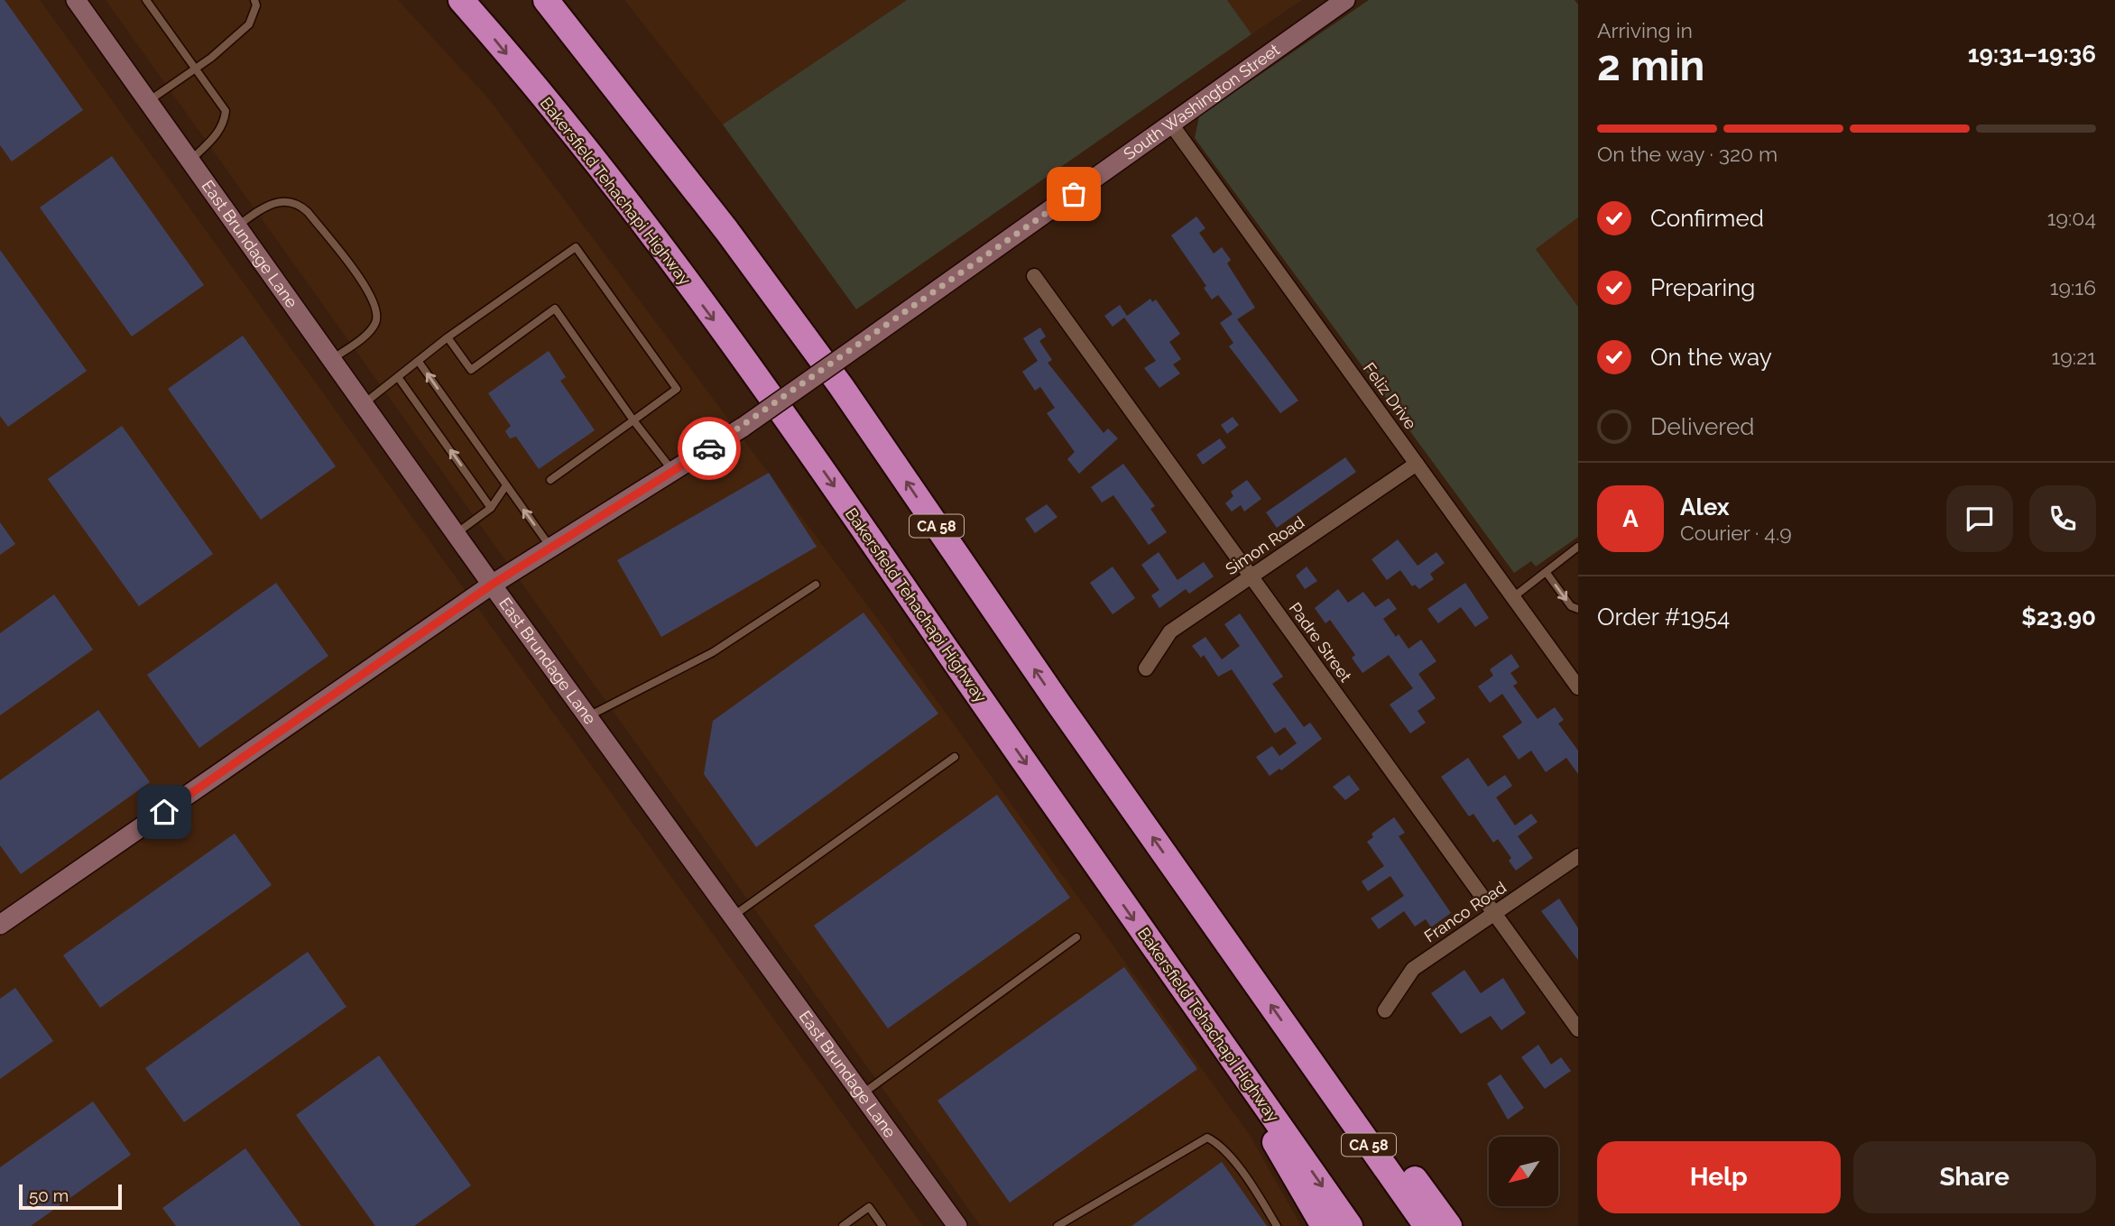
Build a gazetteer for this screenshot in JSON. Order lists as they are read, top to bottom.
{
  "streets": {
    "highway": ["Bakersfield Tehachapi Highway", "CA 58"],
    "street": [
      "South Washington Street",
      "East Brundage Lane",
      "Feliz Drive",
      "Simon Road",
      "Padre Street",
      "Franco Road"
    ]
  },
  "crossings": [
    ["South Washington Street", "East Brundage Lane"],
    ["South Washington Street", "Feliz Drive"],
    ["Feliz Drive", "Simon Road"],
    ["Simon Road", "Padre Street"],
    ["Padre Street", "Franco Road"]
  ],
  "scale_bar": "50 m",
  "north": "bottom left",
  "page": {
    "heading": ["2 min", "Arriving in", "19:31–19:36"],
    "panel": [
      "Alex",
      "Courier · 4.9",
      "Order #1954",
      "$23.90"
    ],
    "bar": "On the way · 320 m",
    "list": [
      ["Confirmed", "19:04"],
      ["Preparing", "19:16"],
      ["On the way", "19:21"],
      "Delivered"
    ],
    "round": "A",
    "buttons": ["Help", "Share"],
    "scale": "50 m"
  }
}
